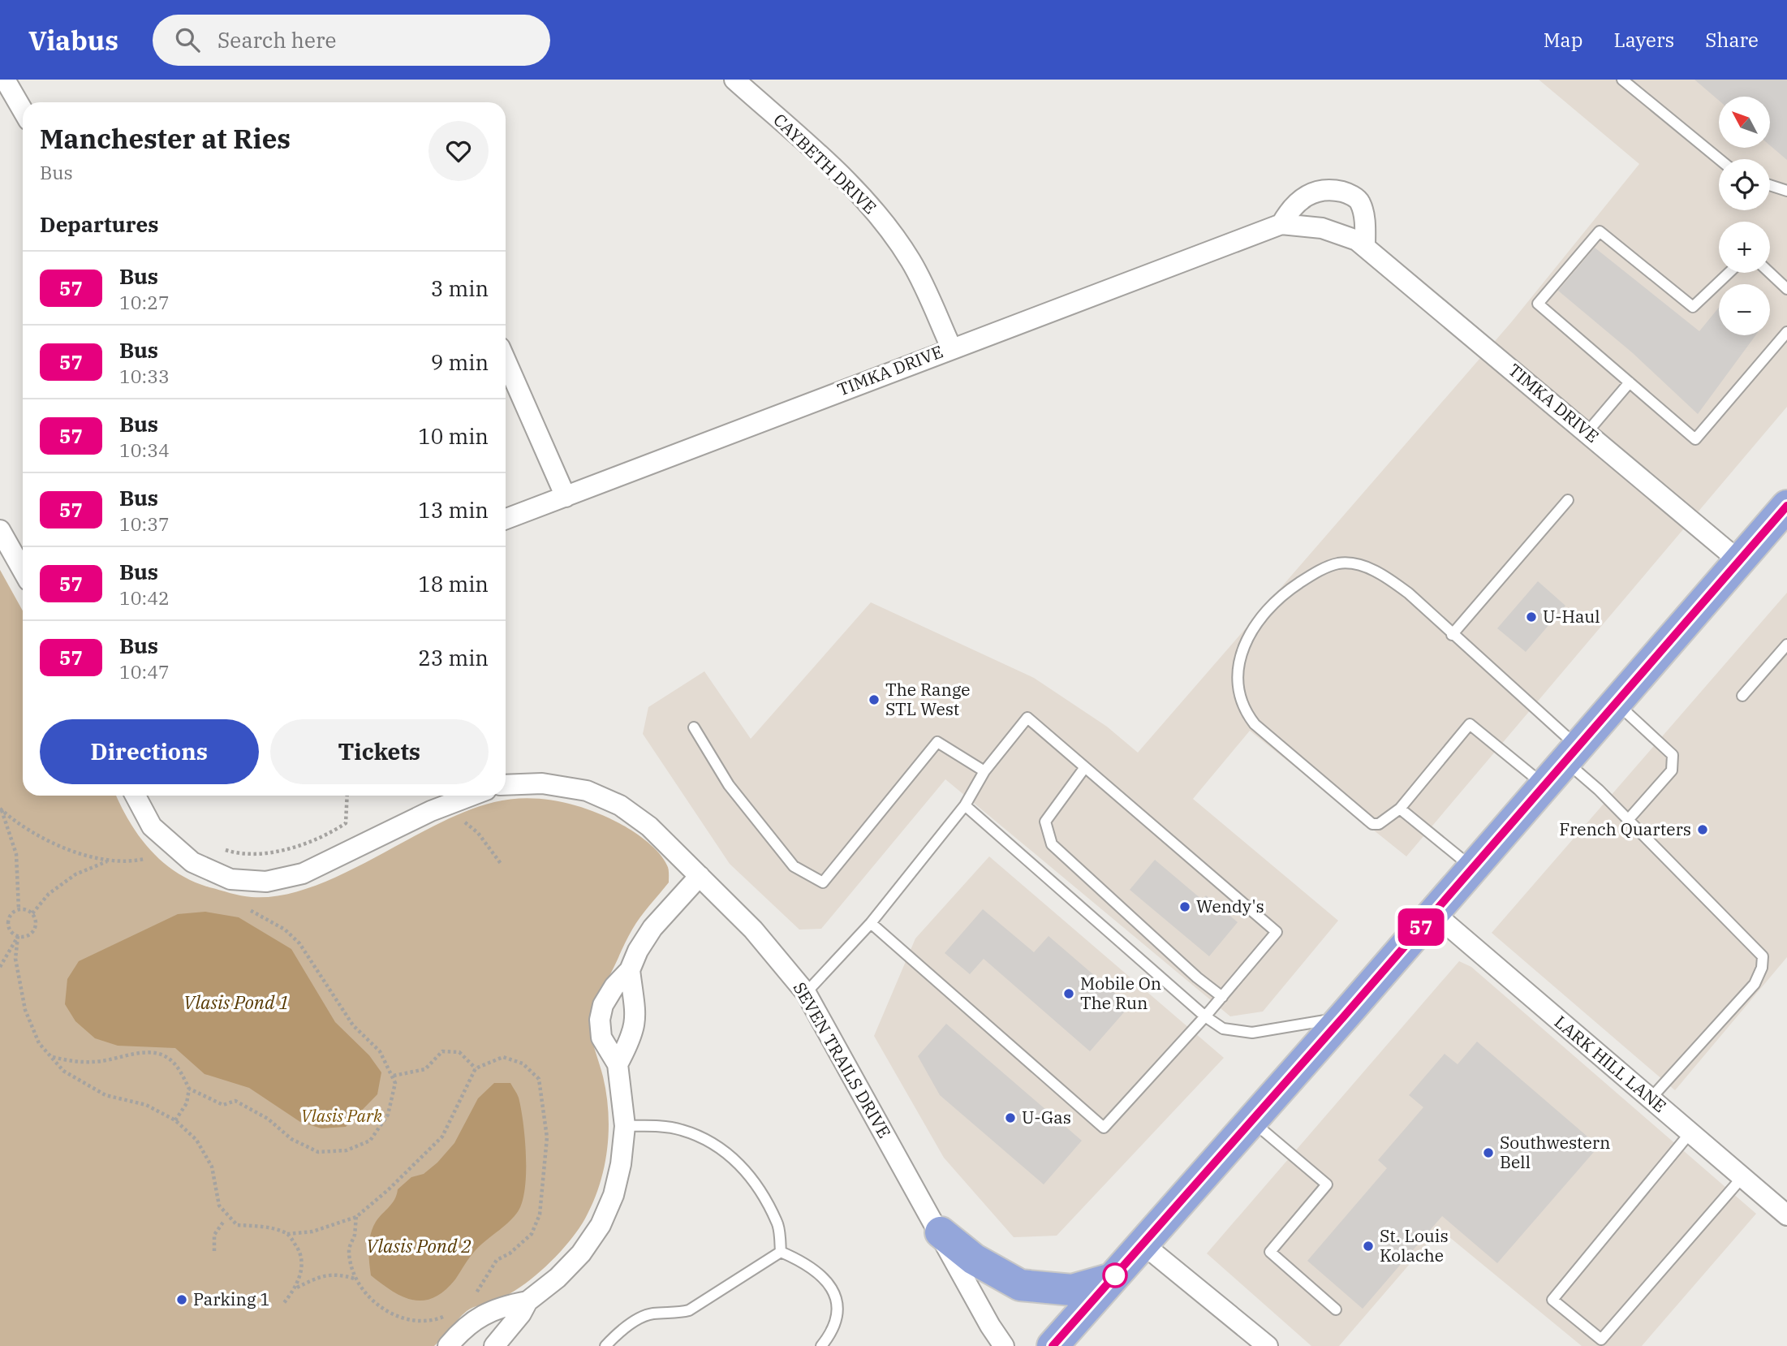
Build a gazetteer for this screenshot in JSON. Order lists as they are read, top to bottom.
{
  "streets": {
    "street": [
      "CAYBETH DRIVE",
      "TIMKA DRIVE",
      "SEVEN TRAILS DRIVE",
      "LARK HILL LANE"
    ]
  },
  "crossings": [
    ["CAYBETH DRIVE", "TIMKA DRIVE"]
  ],
  "water": ["Vlasis Pond 1", "Vlasis Pond 2"],
  "parks": ["Vlasis Park"],
  "places": [
    "U-Haul",
    "The Range STL West",
    "French Quarters",
    "Wendy's",
    "Mobile On The Run",
    "U-Gas",
    "Southwestern Bell",
    "St. Louis Kolache",
    "Parking 1"
  ],
  "lines": ["bus line 57"],
  "north": "top left",
  "page": {
    "header": "Viabus",
    "search": "Search here",
    "nav": ["Map", "Layers", "Share"],
    "on_map": "57",
    "map_buttons": ["+", "−"],
    "heading": [
      ["Manchester at Ries", "Bus"],
      "Departures"
    ],
    "list": [
      {
        "mark": "57",
        "name": "Bus",
        "note": "10:27",
        "value": "3 min"
      },
      {
        "mark": "57",
        "name": "Bus",
        "note": "10:33",
        "value": "9 min"
      },
      {
        "mark": "57",
        "name": "Bus",
        "note": "10:34",
        "value": "10 min"
      },
      {
        "mark": "57",
        "name": "Bus",
        "note": "10:37",
        "value": "13 min"
      },
      {
        "mark": "57",
        "name": "Bus",
        "note": "10:42",
        "value": "18 min"
      },
      {
        "mark": "57",
        "name": "Bus",
        "note": "10:47",
        "value": "23 min"
      }
    ],
    "buttons": ["Directions", "Tickets"]
  }
}
